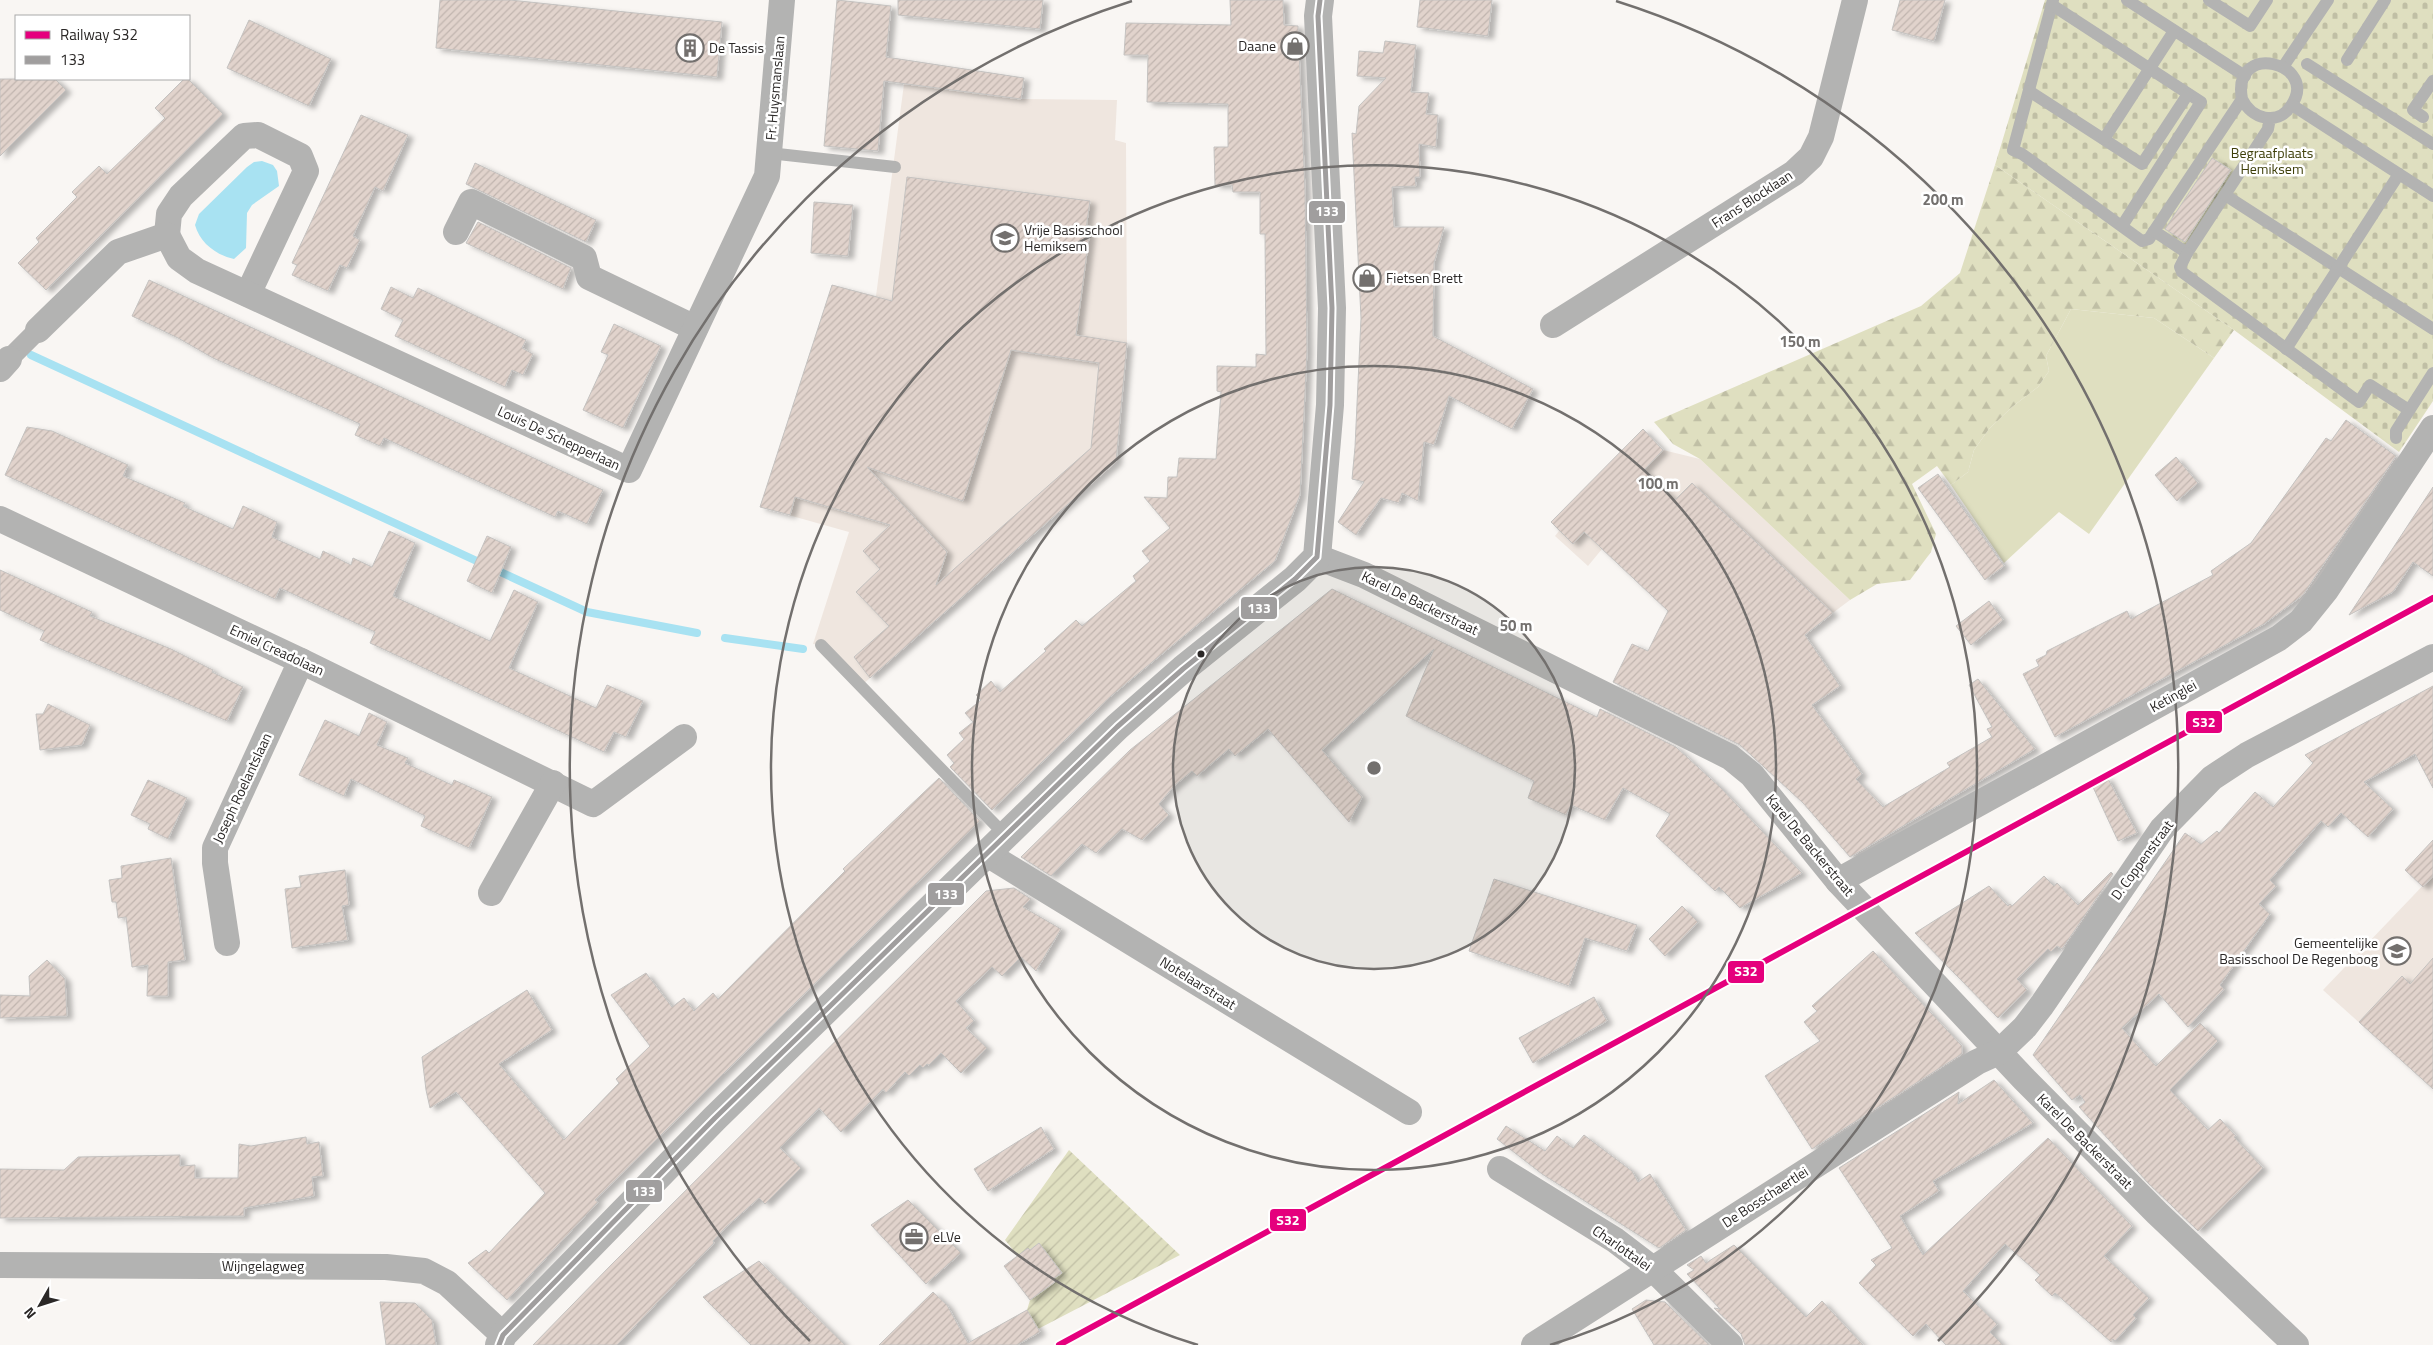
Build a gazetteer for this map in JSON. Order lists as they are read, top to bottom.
{
  "streets": {
    "street": [
      "Fr. Huysmanslaan",
      "Frans Blocklaan",
      "Louis De Schepperlaan",
      "Karel De Backerstraat",
      "Emiel Creadolaan",
      "Ketinglei",
      "Joseph Roelantslaan",
      "D. Coppenstraat",
      "Notelaarstraat",
      "De Bosschaertlei",
      "Charlottalei",
      "Wijngelagweg"
    ]
  },
  "crossings": [
    ["Fr. Huysmanslaan", "Louis De Schepperlaan"],
    ["Karel De Backerstraat", "Ketinglei"],
    ["Karel De Backerstraat", "D. Coppenstraat"],
    ["Karel De Backerstraat", "De Bosschaertlei"],
    ["Emiel Creadolaan", "Joseph Roelantslaan"],
    ["D. Coppenstraat", "De Bosschaertlei"],
    ["De Bosschaertlei", "Charlottalei"]
  ],
  "parks": ["Begraafplaats Hemiksem"],
  "places": {
    "shop": ["Daane", "Fietsen Brett"],
    "building": ["De Tassis"],
    "school or university": ["Vrije Basisschool Hemiksem", "Gemeentelijke Basisschool De Regenboog"],
    "office": ["eLVe"]
  },
  "lines": ["transit line 133", "rail line S32"],
  "legend": ["Railway S32", "133"],
  "north": "bottom left",
  "rings": [
    "200 m",
    "150 m",
    "100 m",
    "50 m"
  ]
}
